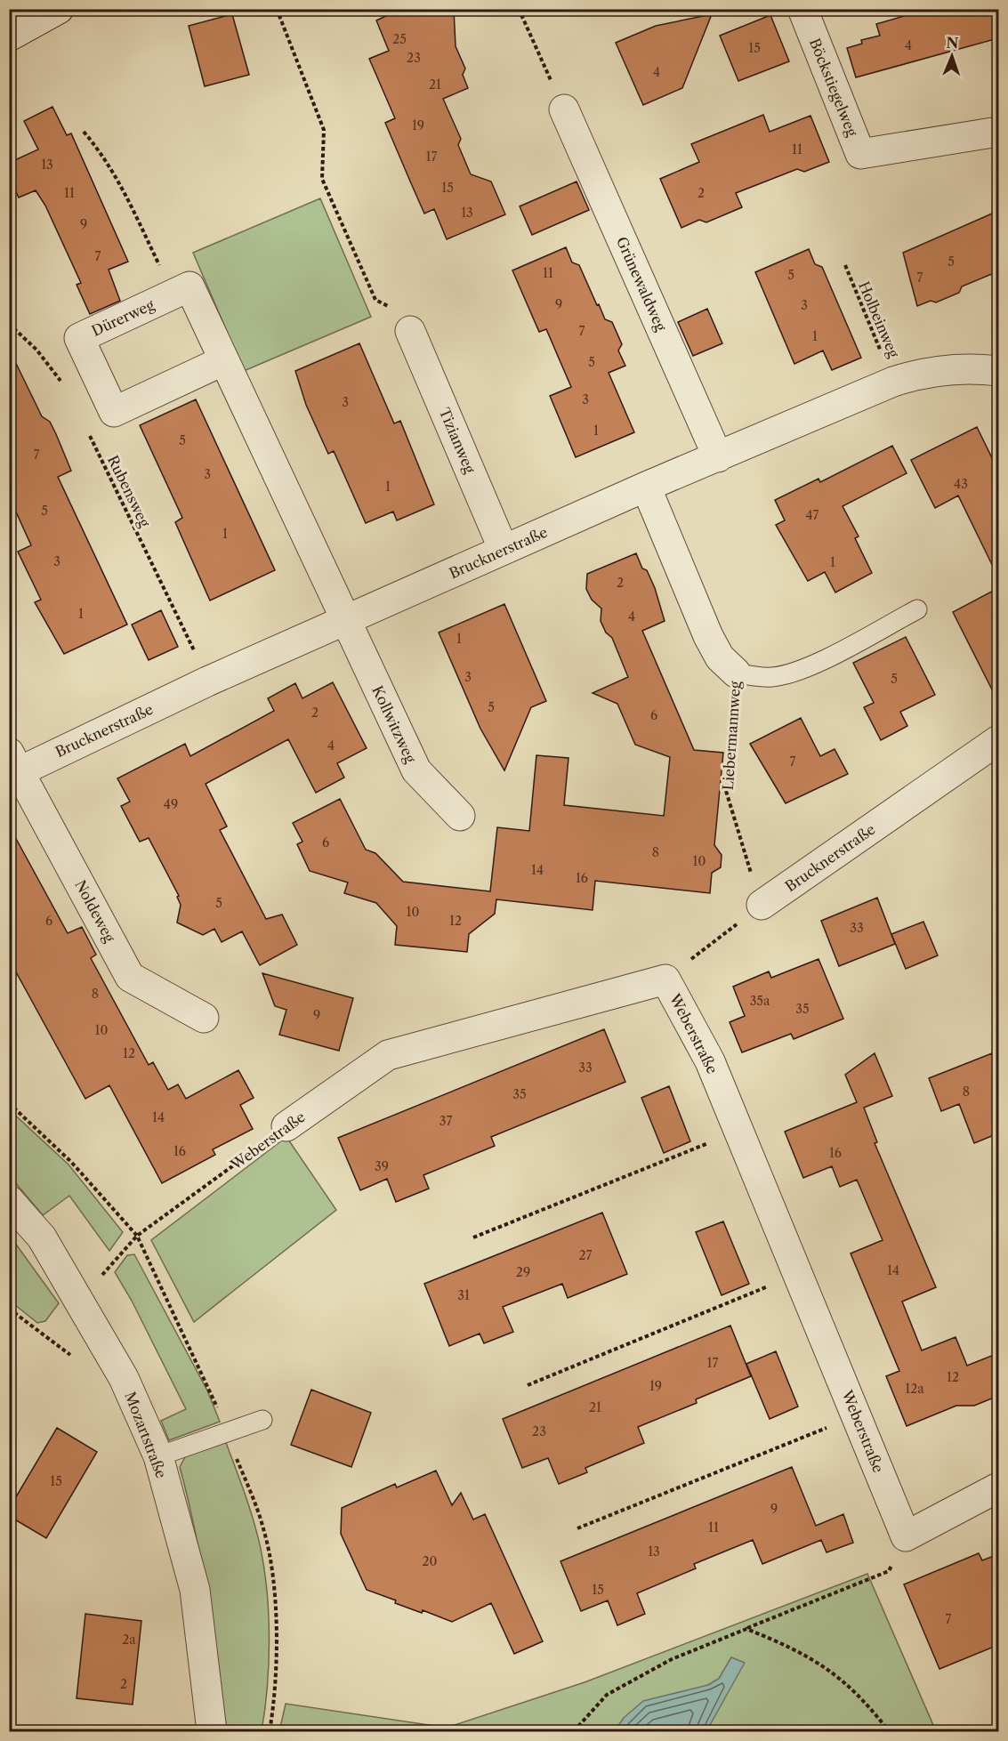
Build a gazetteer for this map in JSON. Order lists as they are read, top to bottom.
{
  "streets": {
    "street": [
      "Böckstiegelweg",
      "Grünewaldweg",
      "Dürerweg",
      "Tizianweg",
      "Brucknerstraße",
      "Kollwitzweg",
      "Liebermannweg",
      "Noldeweg",
      "Weberstraße",
      "Mozartstraße"
    ],
    "path": ["Holbeinweg", "Rubensweg"]
  },
  "crossings": [
    ["Grünewaldweg", "Brucknerstraße"],
    ["Dürerweg", "Brucknerstraße"],
    ["Dürerweg", "Kollwitzweg"],
    ["Holbeinweg", "Brucknerstraße"],
    ["Tizianweg", "Brucknerstraße"],
    ["Rubensweg", "Brucknerstraße"],
    ["Brucknerstraße", "Kollwitzweg"],
    ["Brucknerstraße", "Liebermannweg"],
    ["Brucknerstraße", "Noldeweg"],
    ["Weberstraße", "Mozartstraße"]
  ],
  "house_numbers": [
    "25",
    "4",
    "15",
    "23",
    "4",
    "21",
    "19",
    "11",
    "17",
    "13",
    "15",
    "11",
    "2",
    "13",
    "9",
    "7",
    "5",
    "11",
    "5",
    "7",
    "9",
    "3",
    "7",
    "1",
    "5",
    "3",
    "3",
    "1",
    "5",
    "7",
    "3",
    "43",
    "1",
    "5",
    "47",
    "1",
    "3",
    "1",
    "2",
    "1",
    "4",
    "1",
    "3",
    "5",
    "5",
    "2",
    "6",
    "4",
    "7",
    "49",
    "6",
    "8",
    "10",
    "14",
    "16",
    "5",
    "10",
    "6",
    "12",
    "33",
    "8",
    "35a",
    "35",
    "9",
    "10",
    "12",
    "33",
    "8",
    "35",
    "14",
    "37",
    "16",
    "16",
    "39",
    "27",
    "14",
    "29",
    "31",
    "17",
    "12",
    "19",
    "12a",
    "21",
    "23",
    "15",
    "9",
    "11",
    "13",
    "20",
    "15",
    "7",
    "2a",
    "2"
  ],
  "north": "top"
}
